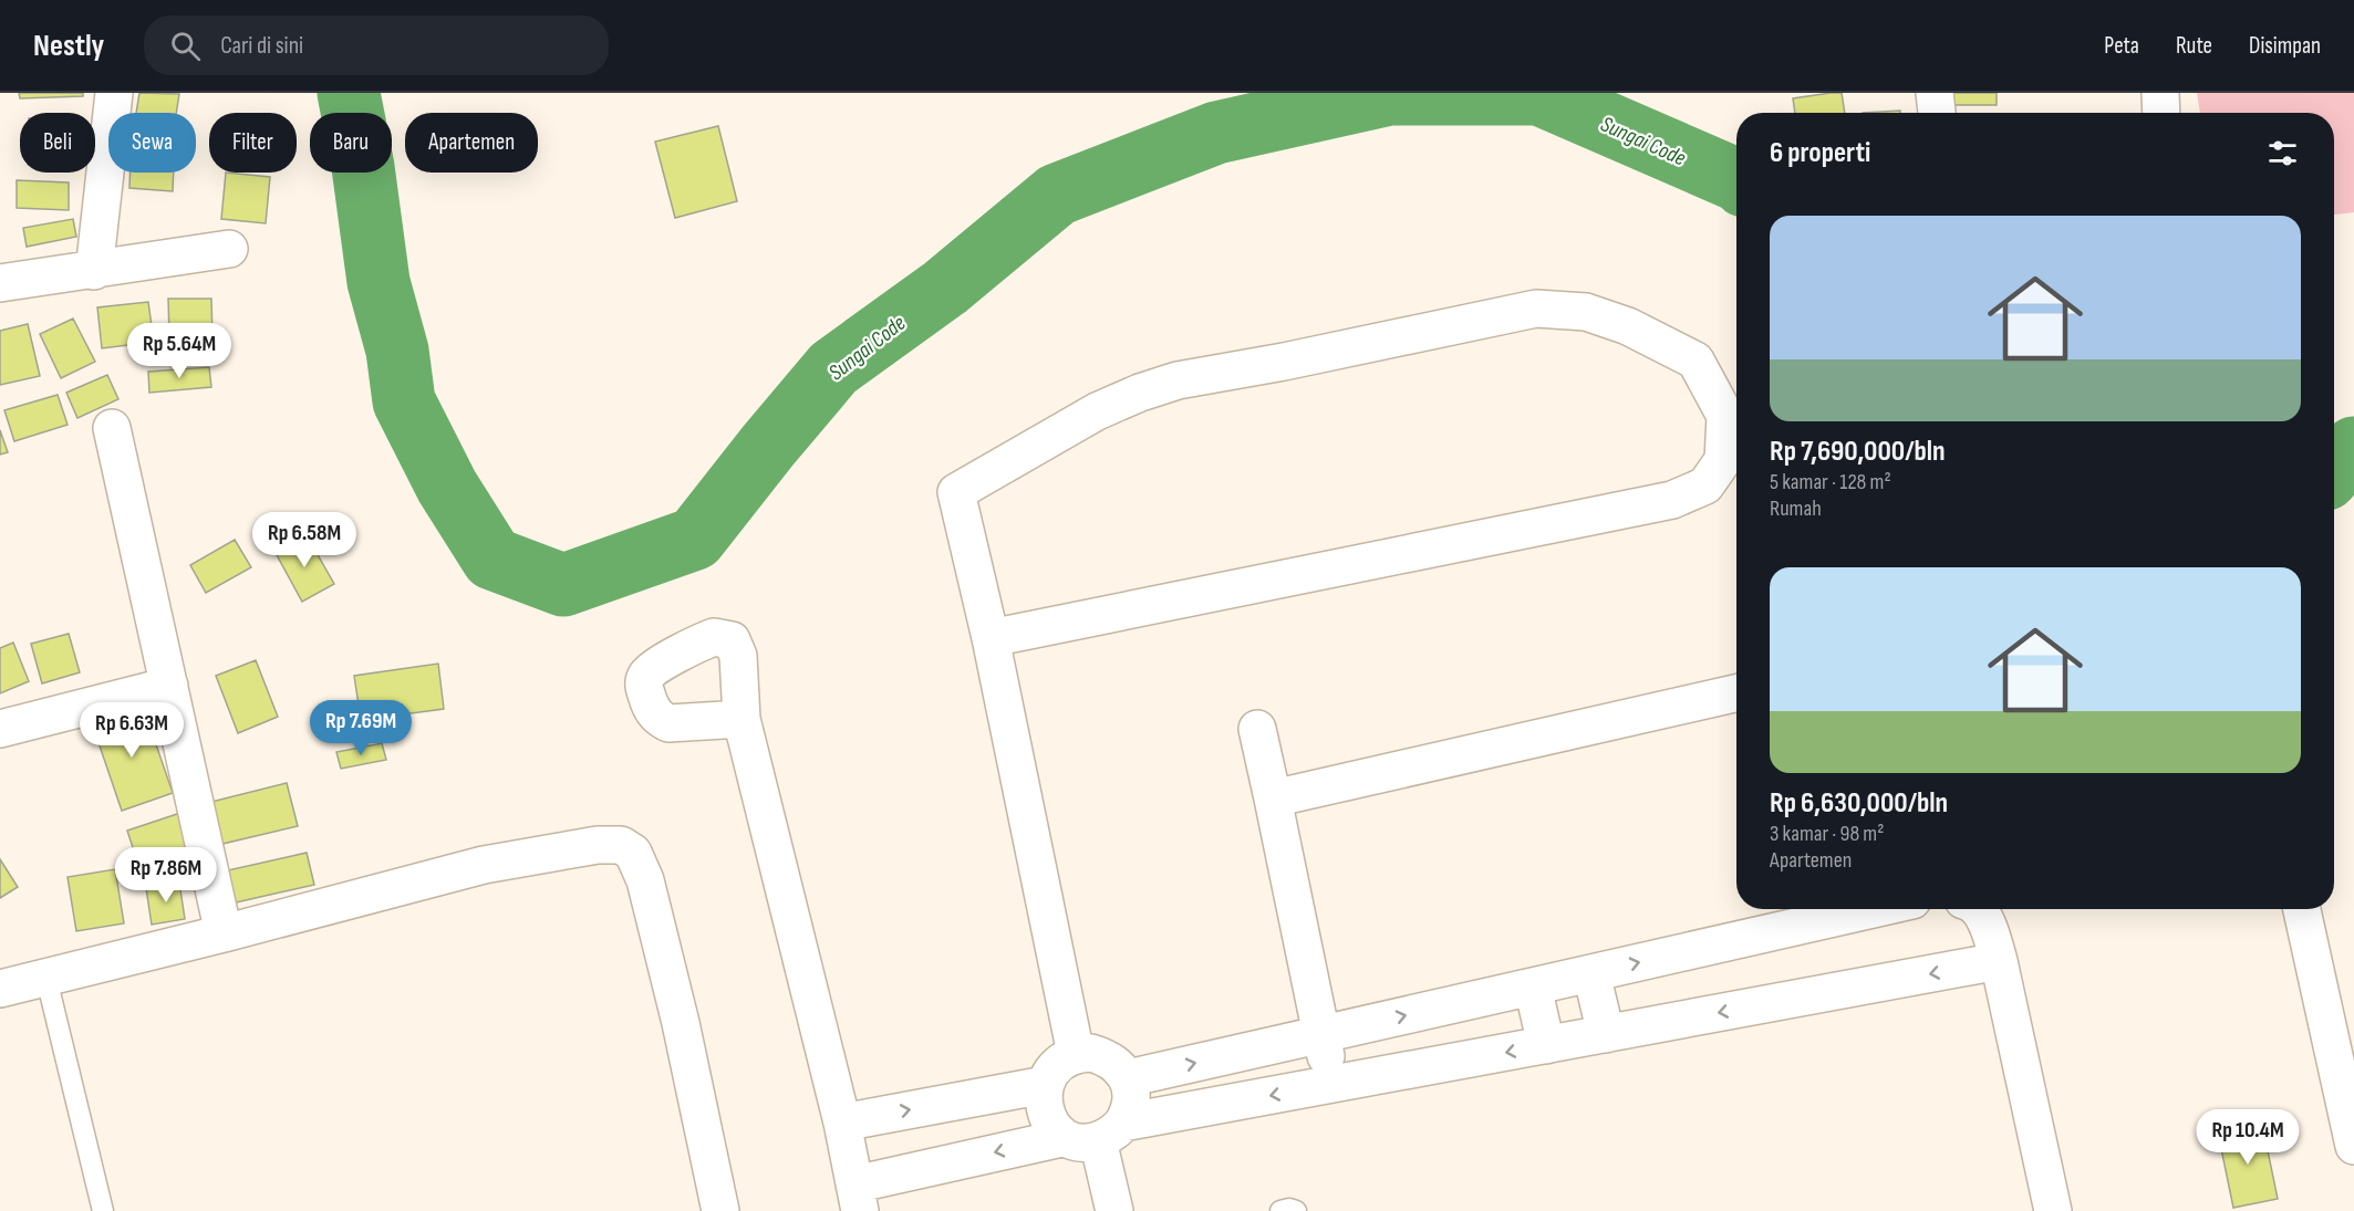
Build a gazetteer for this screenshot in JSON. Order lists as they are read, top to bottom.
{
  "water": ["Sungai Code"],
  "page": {
    "header": "Nestly",
    "search": "Cari di sini",
    "nav": ["Peta", "Rute", "Disimpan"],
    "chip": [
      "Beli",
      "Sewa",
      "Filter",
      "Baru",
      "Apartemen"
    ],
    "heading": "6 properti",
    "list": [
      {
        "name": "Rp 7,690,000/bln",
        "note": "5 kamar · 128 m² · Rumah"
      },
      {
        "name": "Rp 6,630,000/bln",
        "note": "3 kamar · 98 m² · Apartemen"
      }
    ],
    "price": [
      "Rp 5.64M",
      "Rp 6.58M",
      "Rp 7.69M",
      "Rp 6.63M",
      "Rp 7.86M",
      "Rp 10.4M"
    ]
  }
}
